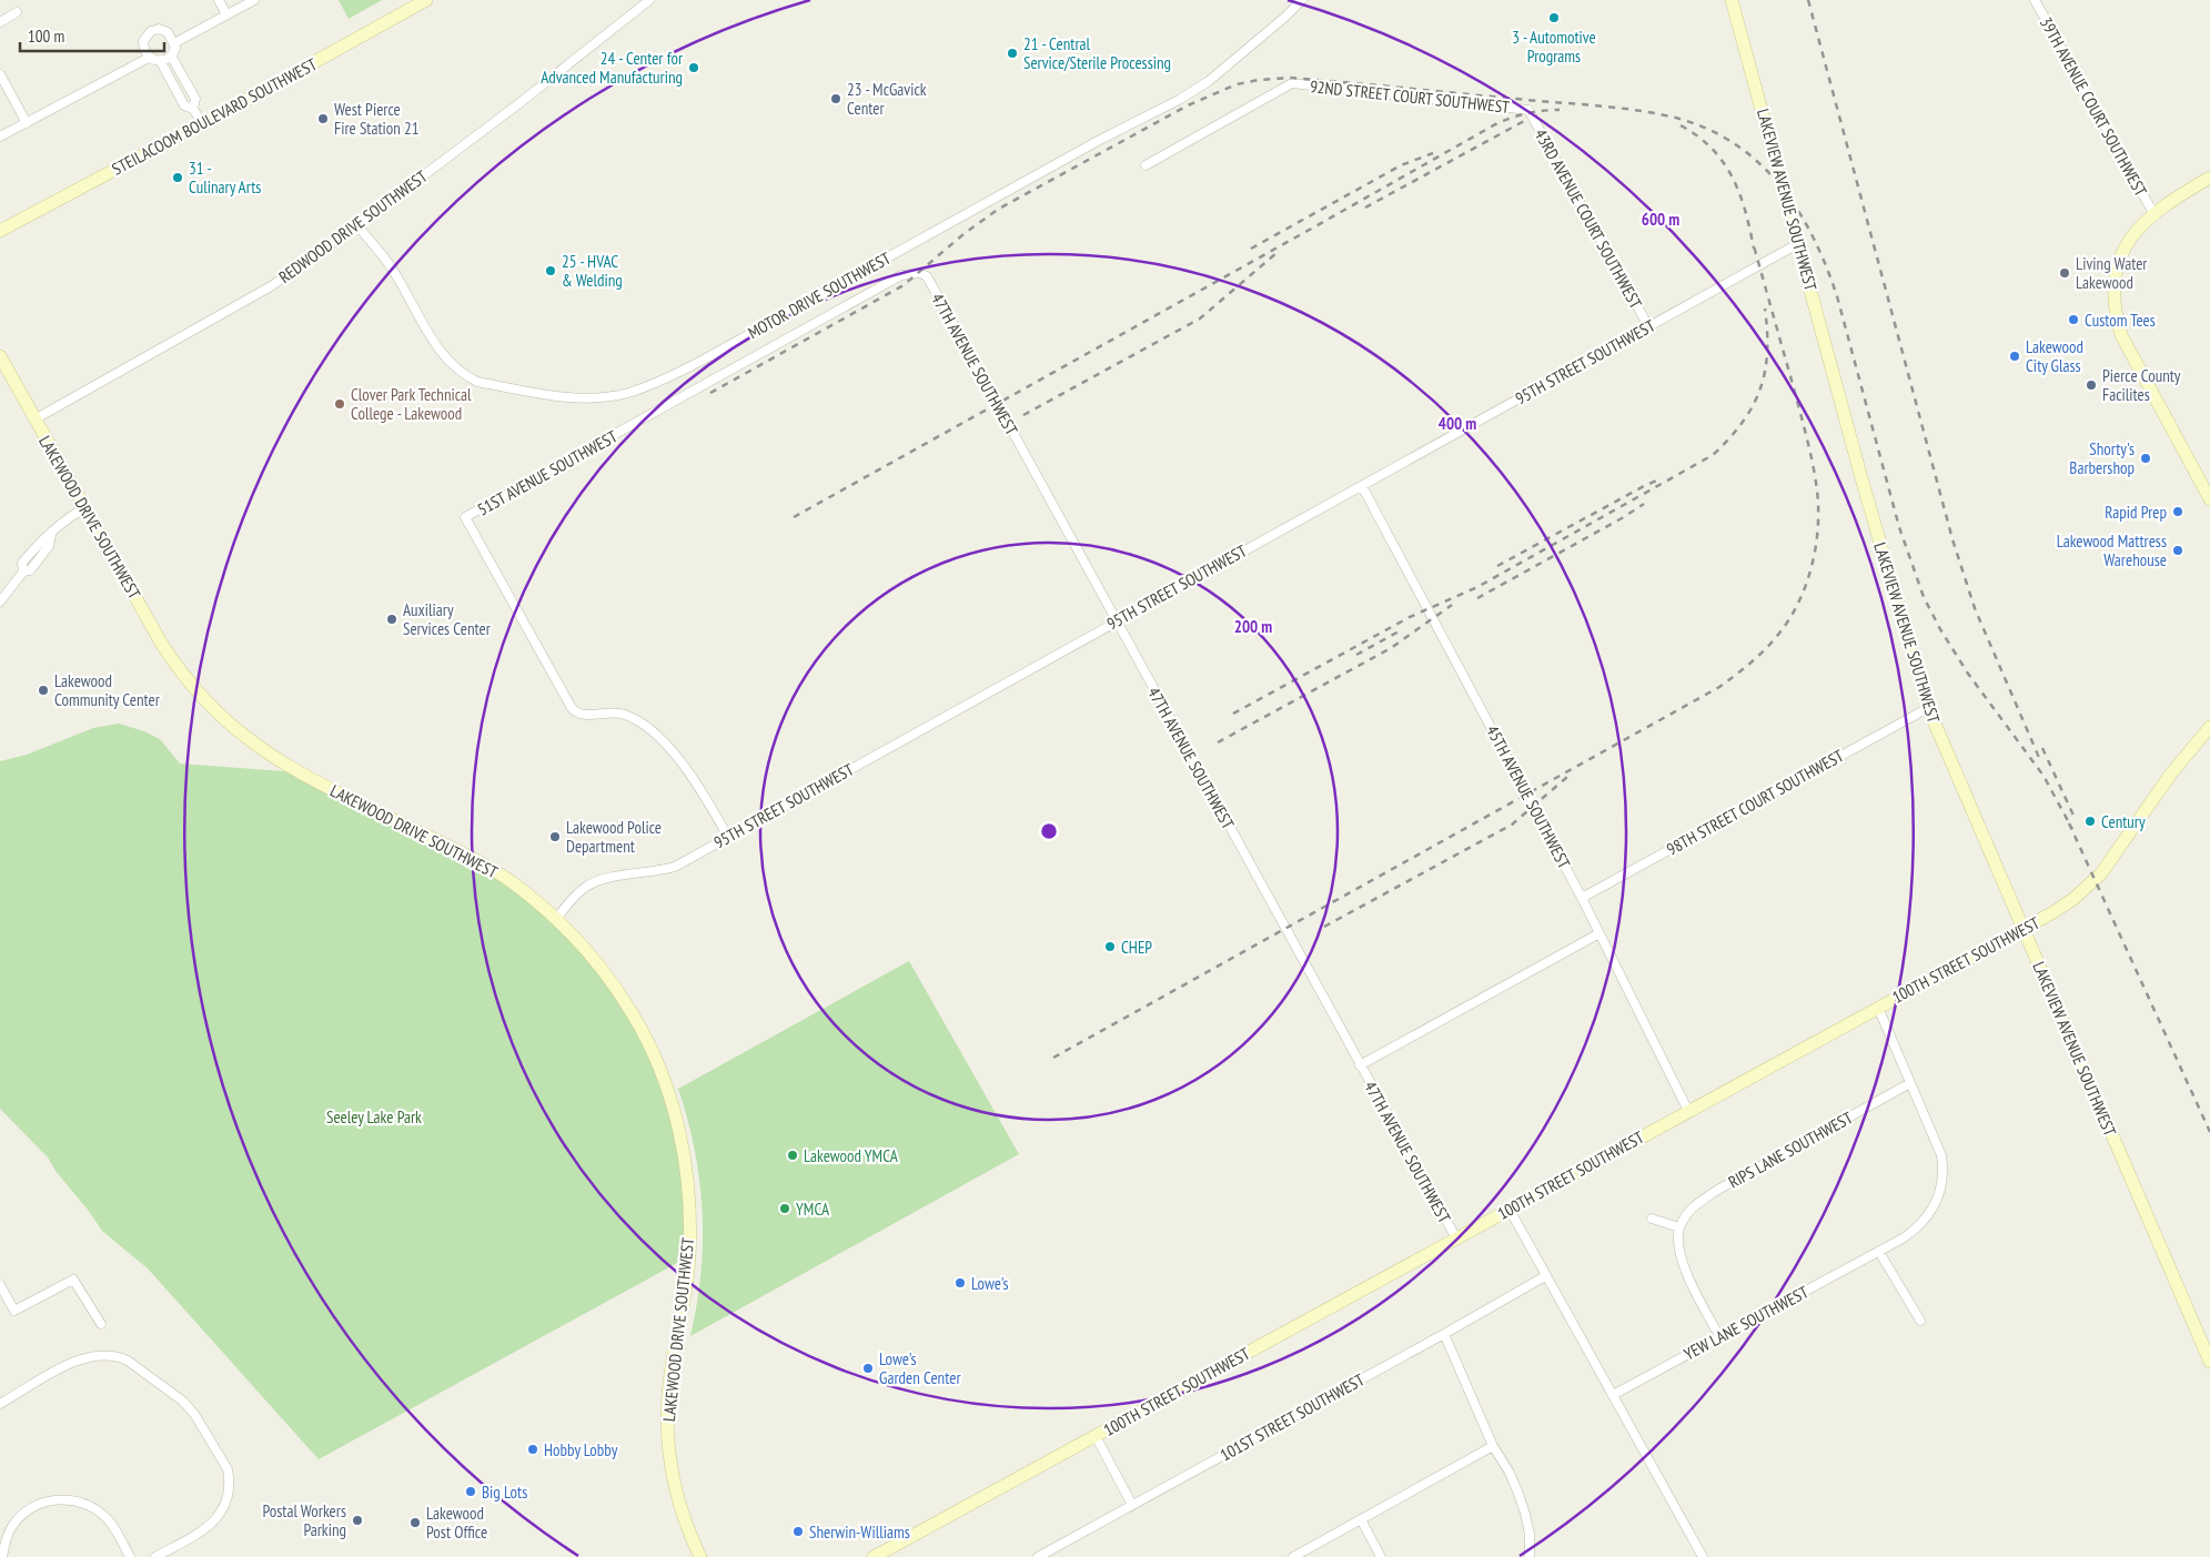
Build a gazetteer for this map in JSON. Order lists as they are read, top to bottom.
{
  "streets": {
    "main road": [
      "STEILACOOM BOULEVARD SOUTHWEST",
      "LAKEVIEW AVENUE SOUTHWEST",
      "LAKEWOOD DRIVE SOUTHWEST",
      "100TH STREET SOUTHWEST"
    ],
    "street": [
      "92ND STREET COURT SOUTHWEST",
      "39TH AVENUE COURT SOUTHWEST",
      "43RD AVENUE COURT SOUTHWEST",
      "REDWOOD DRIVE SOUTHWEST",
      "MOTOR DRIVE SOUTHWEST",
      "95TH STREET SOUTHWEST",
      "47TH AVENUE SOUTHWEST",
      "51ST AVENUE SOUTHWEST",
      "45TH AVENUE SOUTHWEST",
      "98TH STREET COURT SOUTHWEST",
      "RIPS LANE SOUTHWEST",
      "YEW LANE SOUTHWEST",
      "101ST STREET SOUTHWEST"
    ]
  },
  "crossings": [
    ["92ND STREET COURT SOUTHWEST", "43RD AVENUE COURT SOUTHWEST"],
    ["LAKEVIEW AVENUE SOUTHWEST", "95TH STREET SOUTHWEST"],
    ["LAKEVIEW AVENUE SOUTHWEST", "98TH STREET COURT SOUTHWEST"],
    ["LAKEVIEW AVENUE SOUTHWEST", "100TH STREET SOUTHWEST"],
    ["43RD AVENUE COURT SOUTHWEST", "95TH STREET SOUTHWEST"],
    ["REDWOOD DRIVE SOUTHWEST", "MOTOR DRIVE SOUTHWEST"],
    ["REDWOOD DRIVE SOUTHWEST", "LAKEWOOD DRIVE SOUTHWEST"],
    ["95TH STREET SOUTHWEST", "47TH AVENUE SOUTHWEST"],
    ["95TH STREET SOUTHWEST", "51ST AVENUE SOUTHWEST"],
    ["95TH STREET SOUTHWEST", "LAKEWOOD DRIVE SOUTHWEST"],
    ["95TH STREET SOUTHWEST", "45TH AVENUE SOUTHWEST"],
    ["47TH AVENUE SOUTHWEST", "51ST AVENUE SOUTHWEST"],
    ["47TH AVENUE SOUTHWEST", "100TH STREET SOUTHWEST"],
    ["45TH AVENUE SOUTHWEST", "98TH STREET COURT SOUTHWEST"],
    ["45TH AVENUE SOUTHWEST", "100TH STREET SOUTHWEST"],
    ["100TH STREET SOUTHWEST", "YEW LANE SOUTHWEST"],
    ["RIPS LANE SOUTHWEST", "YEW LANE SOUTHWEST"]
  ],
  "parks": ["Seeley Lake Park"],
  "places": [
    "3 - Automotive Programs",
    "21 - Central Service/Sterile Processing",
    "24 - Center for Advanced Manufacturing",
    "23 - McGavick Center",
    "West Pierce Fire Station 21",
    "31 - Culinary Arts",
    "25 - HVAC & Welding",
    "Living Water Lakewood",
    "Custom Tees",
    "Lakewood City Glass",
    "Pierce County Facilites",
    "Clover Park Technical College - Lakewood",
    "Shorty's Barbershop",
    "Rapid Prep",
    "Lakewood Mattress Warehouse",
    "Auxiliary Services Center",
    "Lakewood Community Center",
    "Century",
    "Lakewood Police Department",
    "CHEP",
    "Lakewood YMCA",
    "YMCA",
    "Lowe's",
    "Lowe's Garden Center",
    "Hobby Lobby",
    "Big Lots",
    "Postal Workers Parking",
    "Lakewood Post Office",
    "Sherwin-Williams"
  ],
  "scale_bar": "100 m",
  "rings": ["600 m", "400 m", "200 m"]
}
